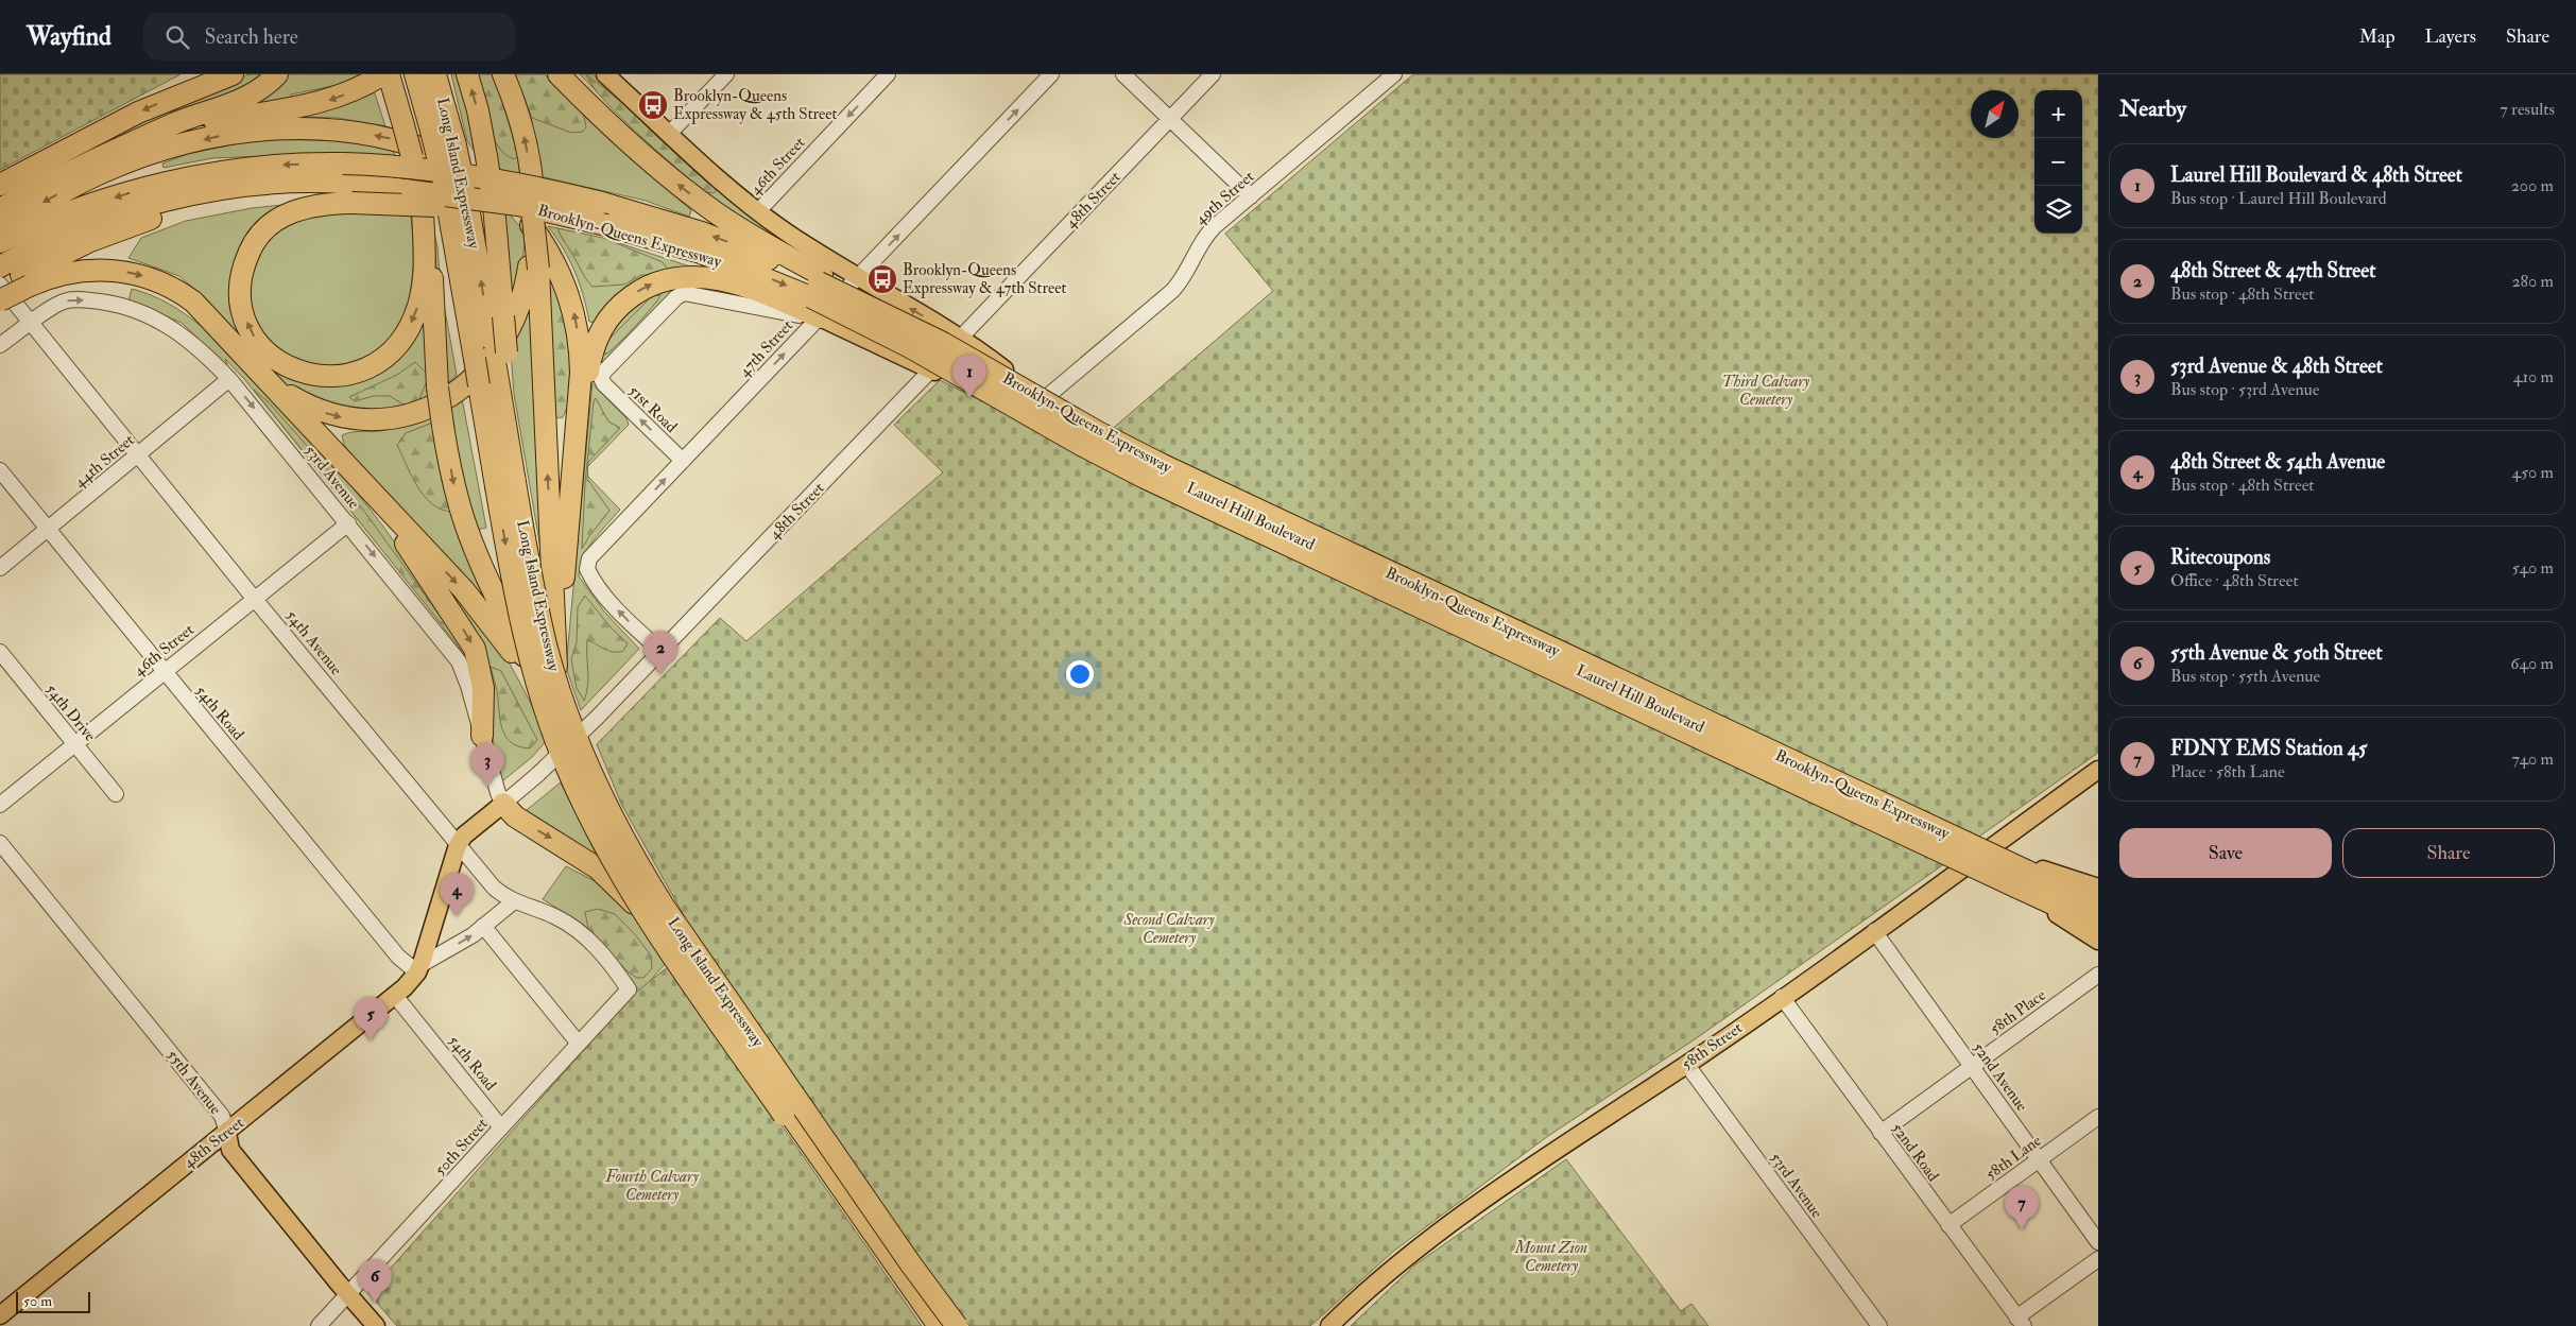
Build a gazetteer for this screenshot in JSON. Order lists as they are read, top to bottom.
{
  "streets": {
    "highway": ["Long Island Expressway", "Brooklyn-Queens Expressway"],
    "main road": [
      "48th Street",
      "Laurel Hill Boulevard",
      "58th Street",
      "55th Avenue"
    ],
    "street": [
      "46th Street",
      "49th Street",
      "47th Street",
      "51st Road",
      "44th Street",
      "53rd Avenue",
      "54th Avenue",
      "54th Drive",
      "54th Road",
      "58th Place",
      "52nd Avenue",
      "50th Street",
      "52nd Road",
      "58th Lane"
    ]
  },
  "crossings": [
    ["46th Street", "53rd Avenue"],
    ["46th Street", "54th Avenue"],
    ["46th Street", "54th Drive"],
    ["46th Street", "54th Road"],
    ["Long Island Expressway", "Brooklyn-Queens Expressway"],
    ["49th Street", "Laurel Hill Boulevard"],
    ["48th Street", "47th Street"],
    ["48th Street", "53rd Avenue"],
    ["48th Street", "Laurel Hill Boulevard"],
    ["48th Street", "54th Avenue"],
    ["48th Street", "54th Road"],
    ["48th Street", "55th Avenue"],
    ["Brooklyn-Queens Expressway", "54th Avenue"],
    ["47th Street", "51st Road"],
    ["47th Street", "Laurel Hill Boulevard"],
    ["51st Road", "Laurel Hill Boulevard"],
    ["44th Street", "53rd Avenue"],
    ["44th Street", "54th Avenue"],
    ["44th Street", "54th Road"],
    ["53rd Avenue", "54th Avenue"],
    ["53rd Avenue", "58th Street"],
    ["Laurel Hill Boulevard", "58th Street"],
    ["54th Avenue", "50th Street"],
    ["54th Road", "50th Street"],
    ["58th Place", "52nd Avenue"],
    ["58th Place", "52nd Road"],
    ["58th Street", "52nd Avenue"],
    ["58th Street", "52nd Road"],
    ["52nd Avenue", "58th Lane"],
    ["55th Avenue", "50th Street"],
    ["52nd Road", "58th Lane"]
  ],
  "one_way": ["47th Street", "51st Road", "53rd Avenue"],
  "parks": [
    "Third Calvary Cemetery",
    "Second Calvary Cemetery",
    "Fourth Calvary Cemetery",
    "Mount Zion Cemetery"
  ],
  "places": {
    "bus stop": ["Brooklyn-Queens Expressway & 45th Street", "Brooklyn-Queens Expressway & 47th Street"]
  },
  "scale_bar": "50 m",
  "north": "top right",
  "page": {
    "header": "Wayfind",
    "search": "Search here",
    "nav": ["Map", "Layers", "Share"],
    "heading": ["Nearby", "7 results"],
    "map_buttons": ["+", "−"],
    "list": [
      {
        "mark": "1",
        "name": "Laurel Hill Boulevard & 48th Street",
        "note": "Bus stop · Laurel Hill Boulevard",
        "value": "200 m"
      },
      {
        "mark": "2",
        "name": "48th Street & 47th Street",
        "note": "Bus stop · 48th Street",
        "value": "280 m"
      },
      {
        "mark": "3",
        "name": "53rd Avenue & 48th Street",
        "note": "Bus stop · 53rd Avenue",
        "value": "410 m"
      },
      {
        "mark": "4",
        "name": "48th Street & 54th Avenue",
        "note": "Bus stop · 48th Street",
        "value": "450 m"
      },
      {
        "mark": "5",
        "name": "Ritecoupons",
        "note": "Office · 48th Street",
        "value": "540 m"
      },
      {
        "mark": "6",
        "name": "55th Avenue & 50th Street",
        "note": "Bus stop · 55th Avenue",
        "value": "640 m"
      },
      {
        "mark": "7",
        "name": "FDNY EMS Station 45",
        "note": "Place · 58th Lane",
        "value": "740 m"
      }
    ],
    "pins": [
      "1",
      "2",
      "3",
      "4",
      "5",
      "7",
      "6"
    ],
    "buttons": ["Save", "Share"],
    "scale": "50 m"
  }
}
